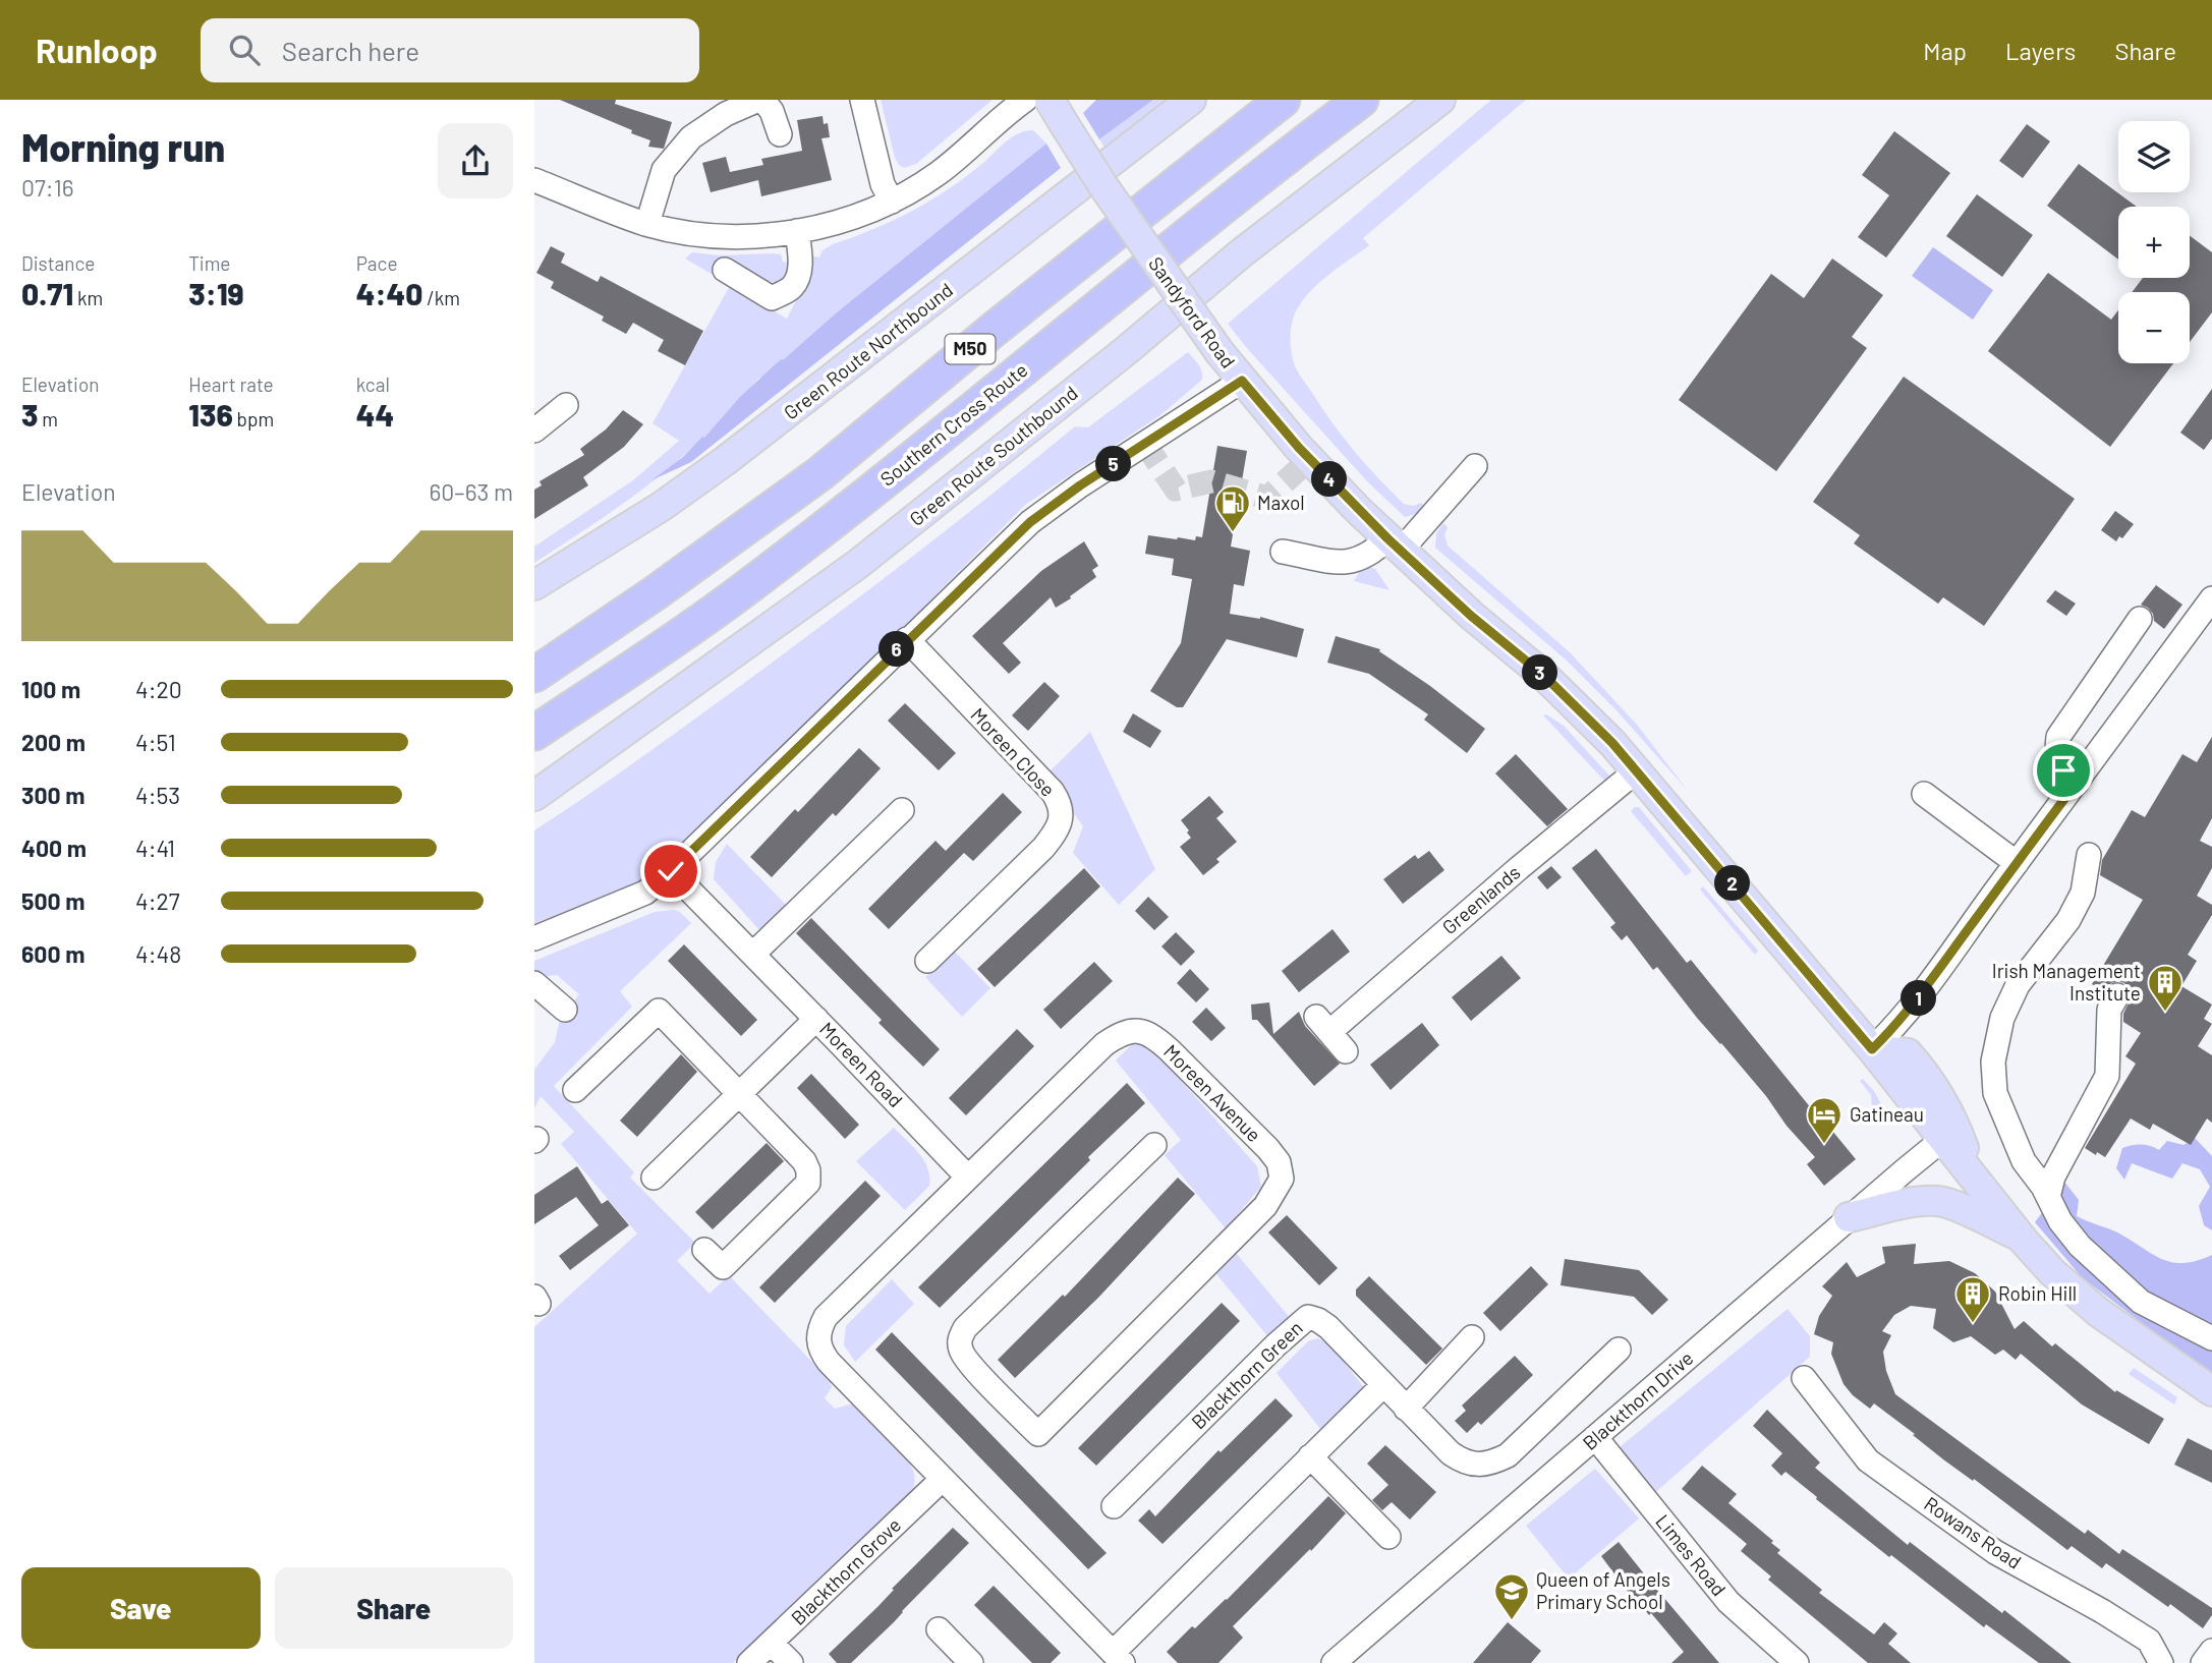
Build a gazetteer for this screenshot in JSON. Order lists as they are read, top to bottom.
{
  "streets": {
    "highway": ["M50", "Southern Cross Route"],
    "main road": ["Sandyford Road", "Green Route Northbound", "Green Route Southbound"],
    "street": [
      "Moreen Close",
      "Greenlands",
      "Moreen Road",
      "Moreen Avenue",
      "Blackthorn Green",
      "Blackthorn Drive",
      "Rowans Road",
      "Limes Road",
      "Blackthorn Grove"
    ]
  },
  "crossings": [
    ["Sandyford Road", "Greenlands"],
    ["Sandyford Road", "Blackthorn Drive"],
    ["Moreen Road", "Moreen Avenue"],
    ["Moreen Avenue", "Blackthorn Grove"],
    ["Blackthorn Drive", "Limes Road"]
  ],
  "places": {
    "fuel station": ["Maxol"],
    "building": ["Irish Management Institute", "Robin Hill"],
    "hotel": ["Gatineau"],
    "school or university": ["Queen of Angels Primary School"]
  },
  "page": {
    "header": "Runloop",
    "search": "Search here",
    "nav": ["Map", "Layers", "Share"],
    "heading": ["Morning run", "07:16"],
    "map_buttons": ["+", "−"],
    "stats": [
      ["Distance", "0.71 km"],
      ["Time", "3:19"],
      ["Pace", "4:40 /km"],
      ["Elevation", "3 m"],
      ["Heart rate", "136 bpm"],
      ["kcal", "44"]
    ],
    "pins": [
      "5",
      "4",
      "6",
      "3",
      "2",
      "1"
    ],
    "chart": ["Elevation", "60–63 m"],
    "list": [
      {
        "name": "100 m",
        "note": "4:20"
      },
      {
        "name": "200 m",
        "note": "4:51"
      },
      {
        "name": "300 m",
        "note": "4:53"
      },
      {
        "name": "400 m",
        "note": "4:41"
      },
      {
        "name": "500 m",
        "note": "4:27"
      },
      {
        "name": "600 m",
        "note": "4:48"
      }
    ],
    "buttons": ["Save", "Share"]
  }
}
